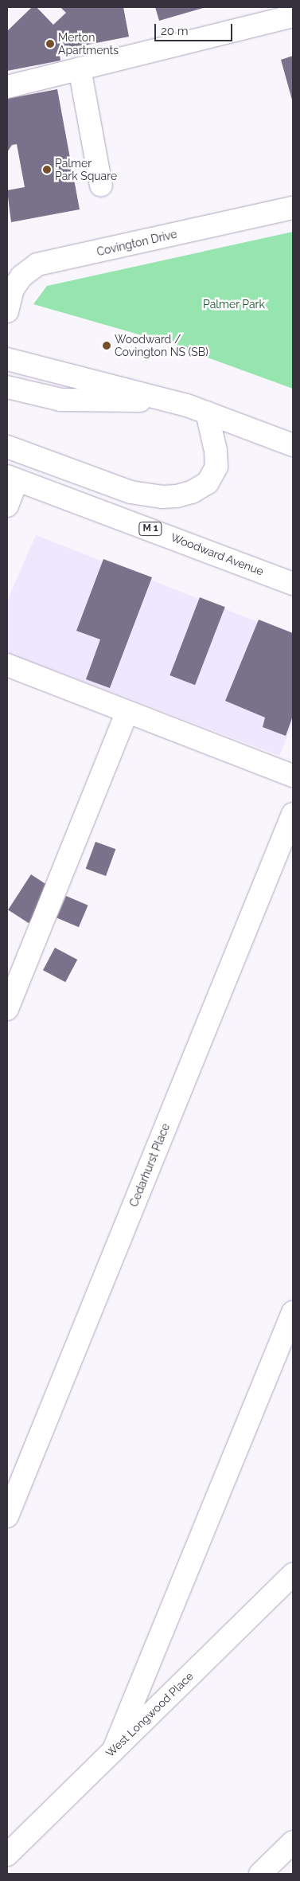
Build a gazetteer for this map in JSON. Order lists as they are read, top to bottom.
{
  "streets": {
    "street": [
      "Covington Drive",
      "M 1",
      "Woodward Avenue",
      "Cedarhurst Place",
      "West Longwood Place"
    ]
  },
  "parks": ["Palmer Park"],
  "places": ["Merton Apartments", "Palmer Park Square", "Woodward / Covington NS (SB)"],
  "scale_bar": "20 m"
}
